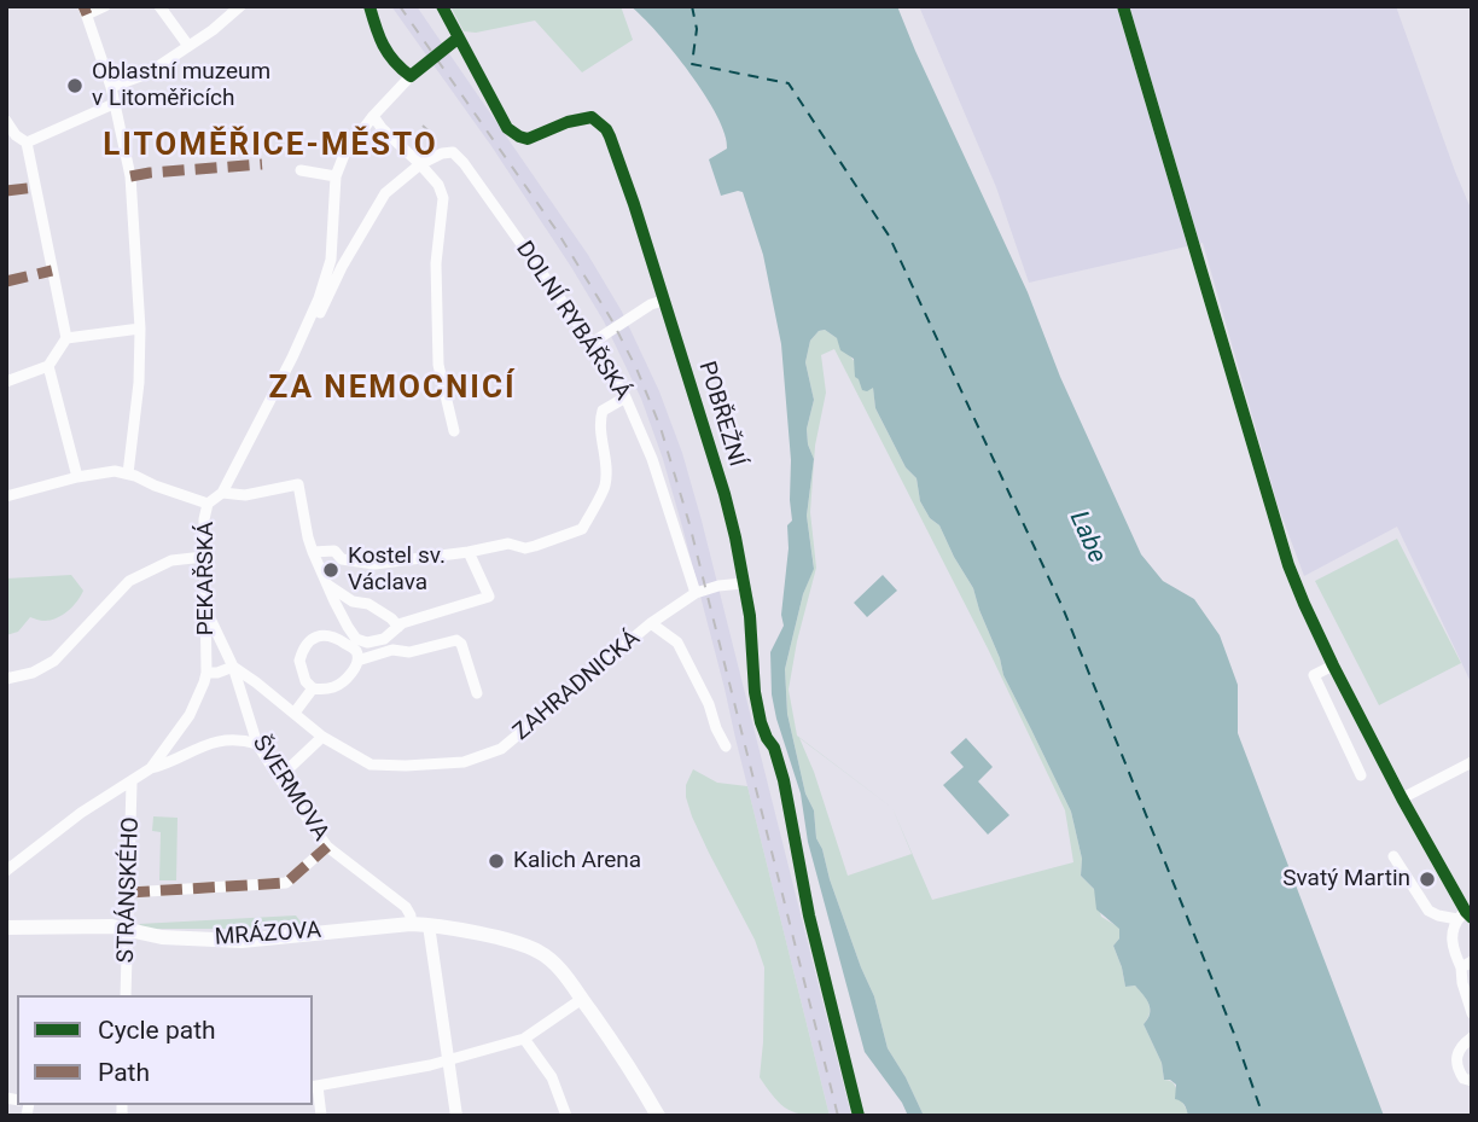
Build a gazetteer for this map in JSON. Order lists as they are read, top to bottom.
{
  "streets": {
    "main road": ["MRÁZOVA"],
    "street": [
      "DOLNÍ RYBÁŘSKÁ",
      "POBŘEŽNÍ",
      "PEKAŘSKÁ",
      "ZAHRADNICKÁ",
      "ŠVERMOVA",
      "STRÁNSKÉHO"
    ]
  },
  "crossings": [
    ["DOLNÍ RYBÁŘSKÁ", "ZAHRADNICKÁ"],
    ["POBŘEŽNÍ", "ZAHRADNICKÁ"],
    ["PEKAŘSKÁ", "ŠVERMOVA"],
    ["ZAHRADNICKÁ", "ŠVERMOVA"],
    ["ŠVERMOVA", "MRÁZOVA"],
    ["STRÁNSKÉHO", "MRÁZOVA"]
  ],
  "districts": ["LITOMĚŘICE-MĚSTO", "ZA NEMOCNICÍ"],
  "water": ["Labe"],
  "places": [
    "Oblastní muzeum v Litoměřicích",
    "Kostel sv. Václava",
    "Kalich Arena",
    "Svatý Martin"
  ],
  "legend": ["Cycle path", "Path"]
}
